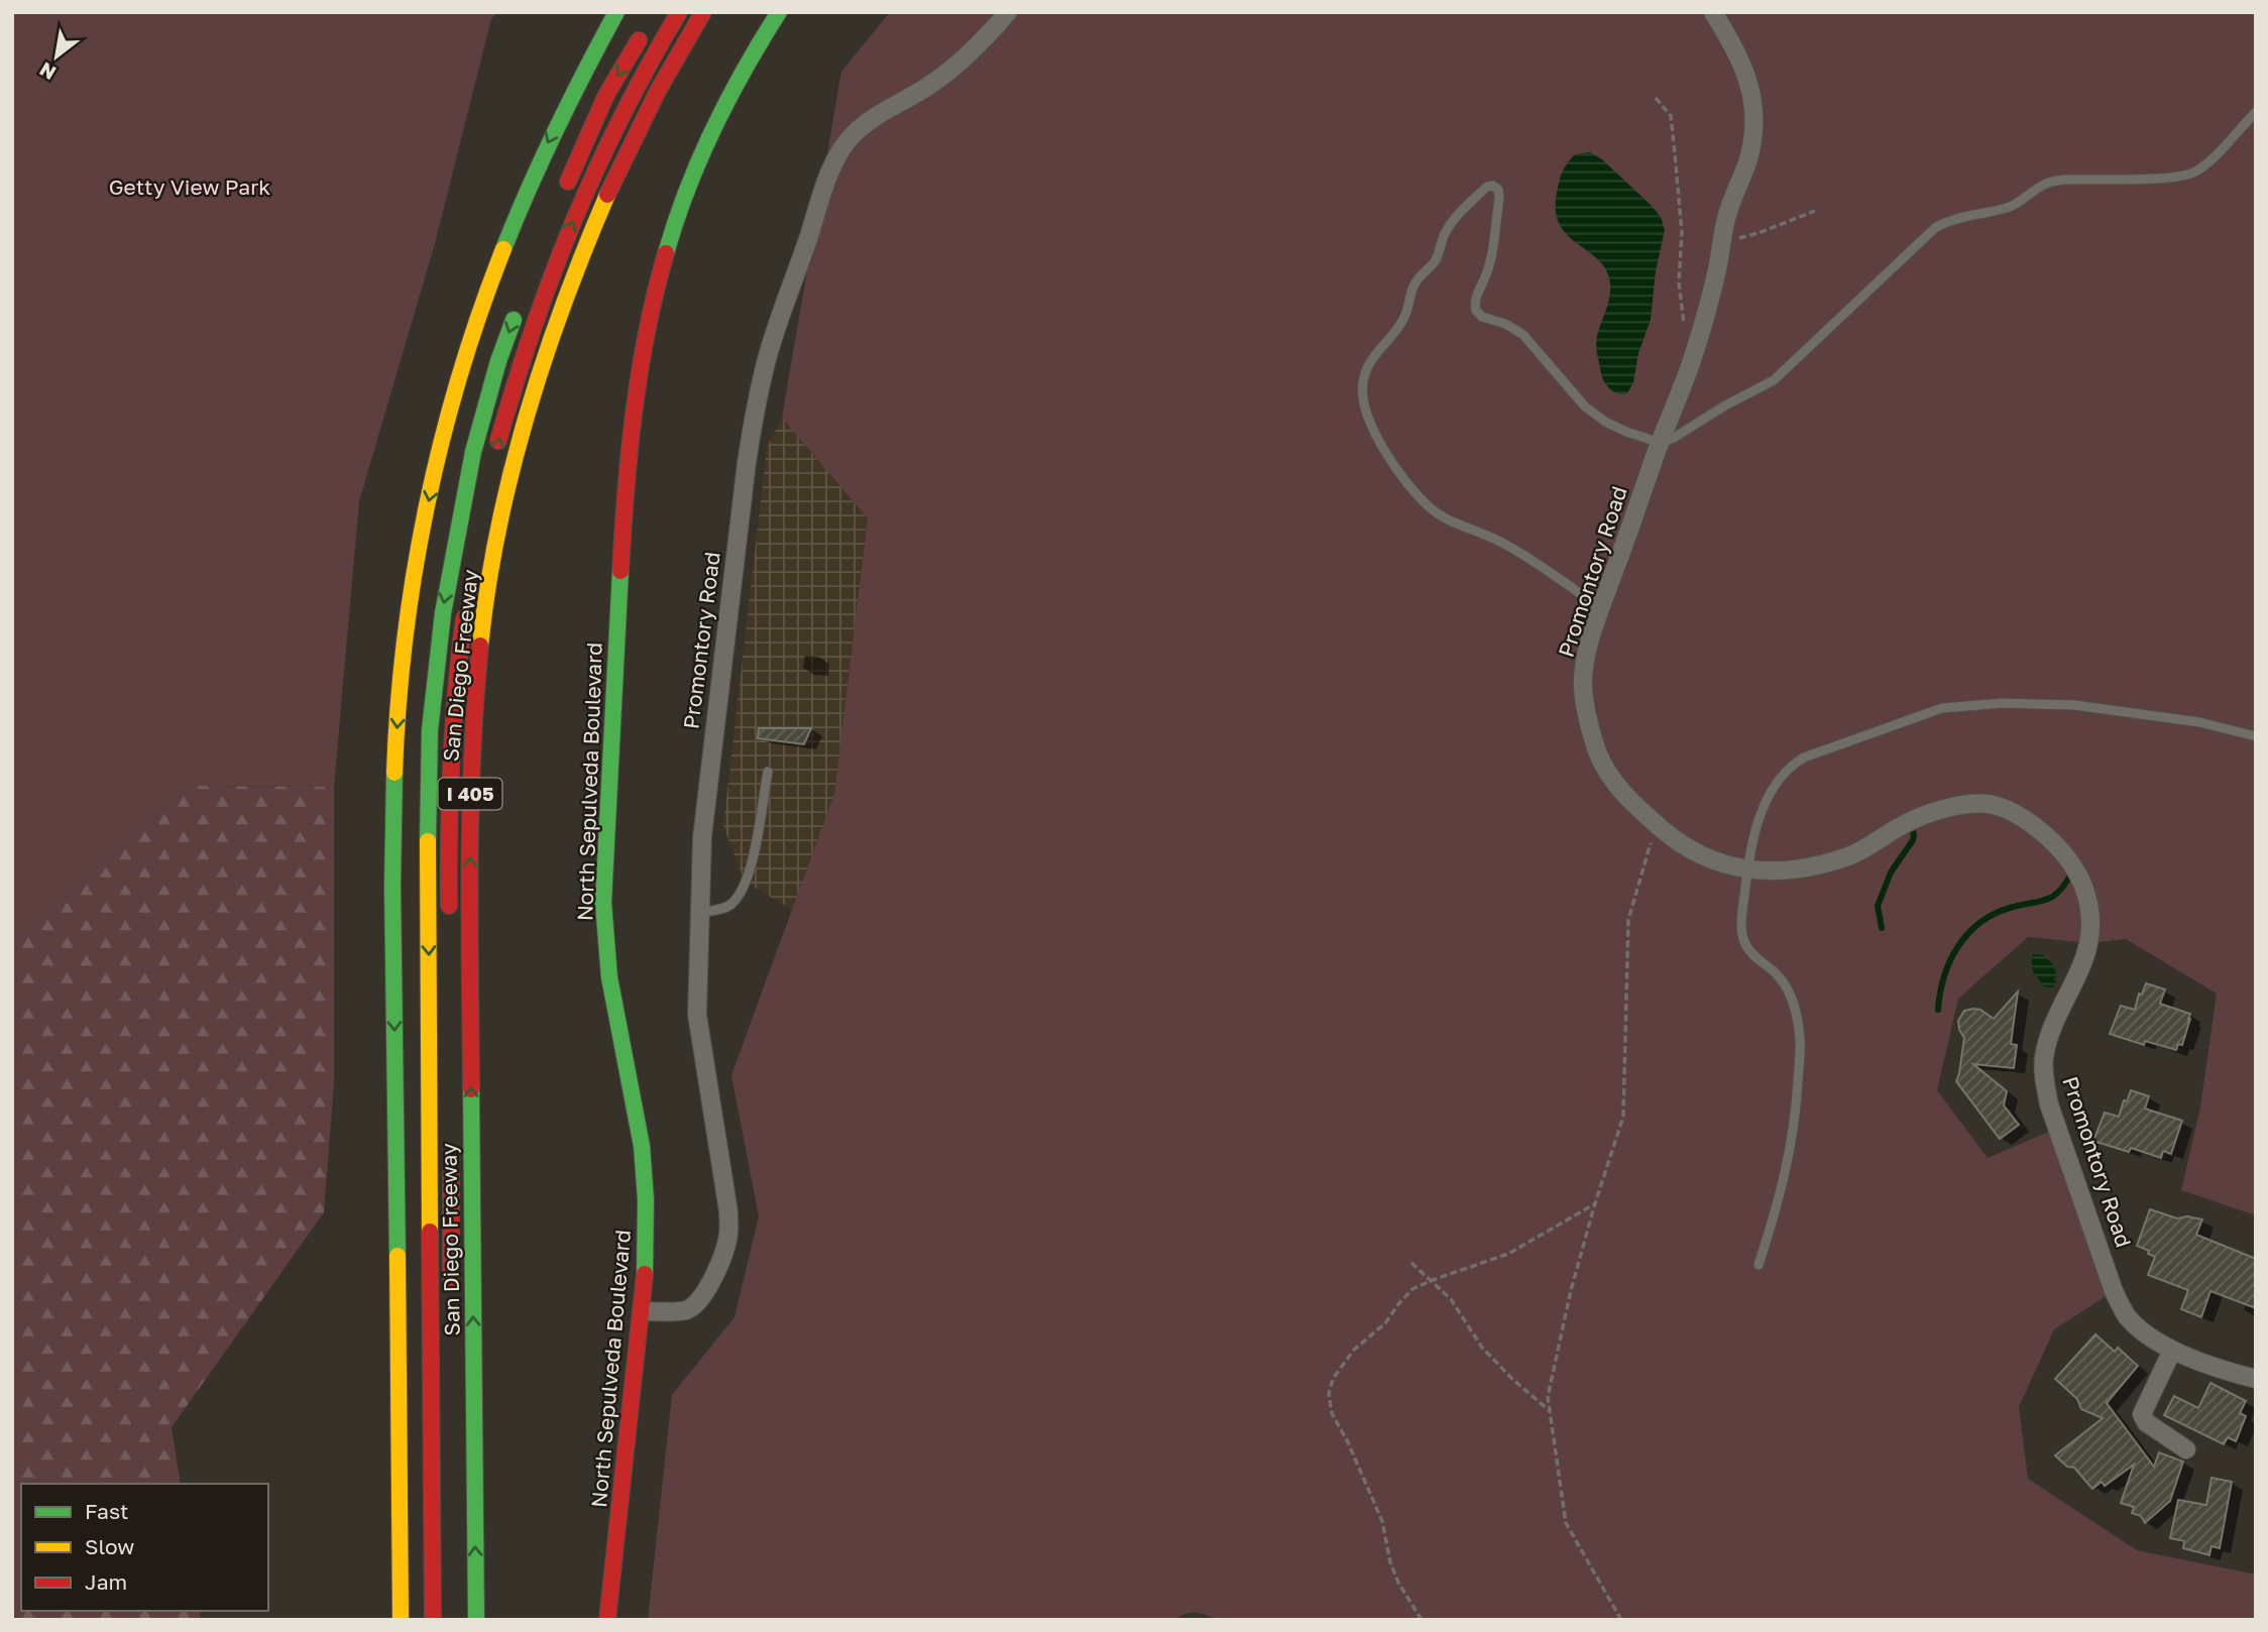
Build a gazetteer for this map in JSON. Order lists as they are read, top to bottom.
{
  "streets": {
    "main road": ["San Diego Freeway", "North Sepulveda Boulevard", "I 405"],
    "street": ["Promontory Road"]
  },
  "crossings": [
    ["Promontory Road", "North Sepulveda Boulevard"]
  ],
  "parks": ["Getty View Park"],
  "legend": ["Fast", "Slow", "Jam"],
  "north": "bottom left"
}
